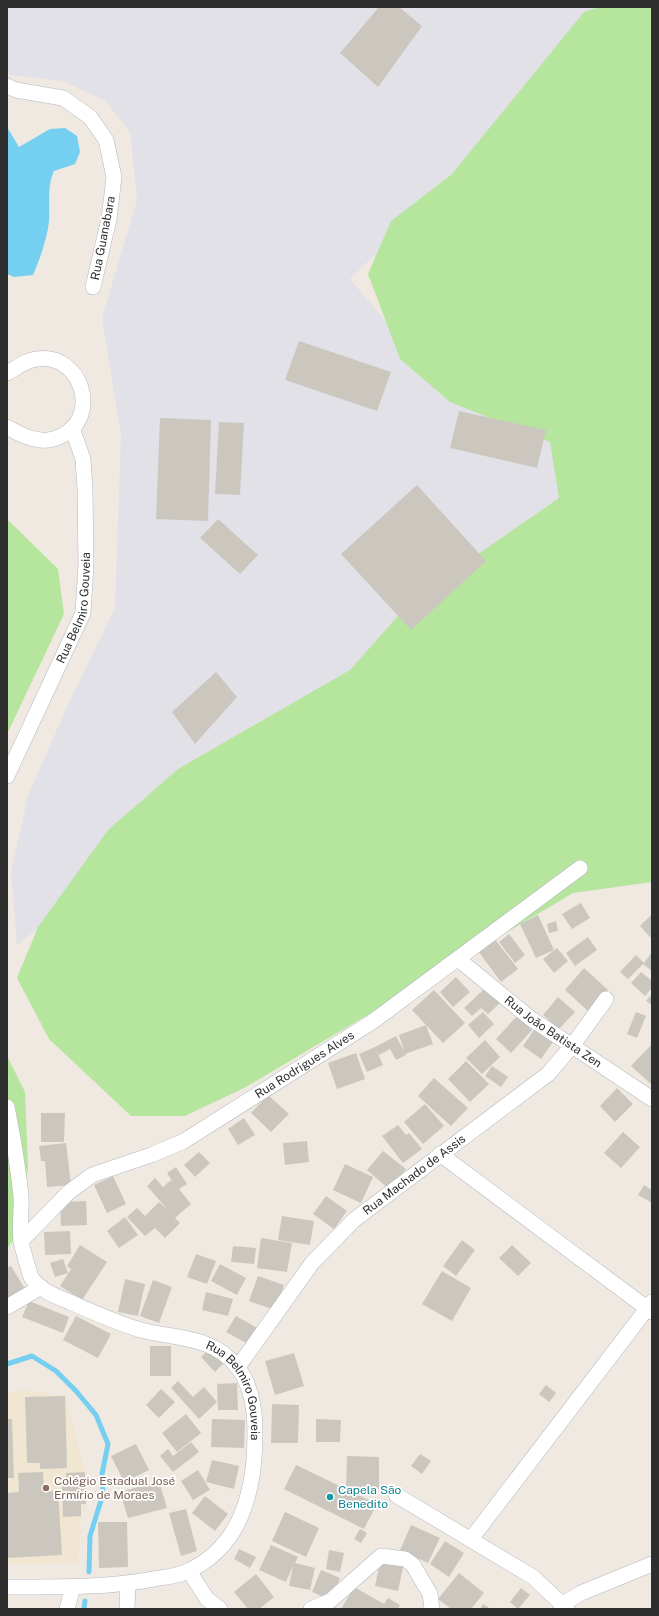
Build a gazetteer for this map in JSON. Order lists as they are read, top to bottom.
{
  "streets": {
    "street": [
      "Rua Guanabara",
      "Rua Belmiro Gouveia",
      "Rua João Batista Zen",
      "Rua Rodrigues Alves",
      "Rua Machado de Assis"
    ]
  },
  "crossings": [
    ["Rua Belmiro Gouveia", "Rua Rodrigues Alves"],
    ["Rua Belmiro Gouveia", "Rua Machado de Assis"],
    ["Rua João Batista Zen", "Rua Rodrigues Alves"],
    ["Rua João Batista Zen", "Rua Machado de Assis"]
  ],
  "places": ["Colégio Estadual José Ermírio de Moraes", "Capela São Benedito"]
}
